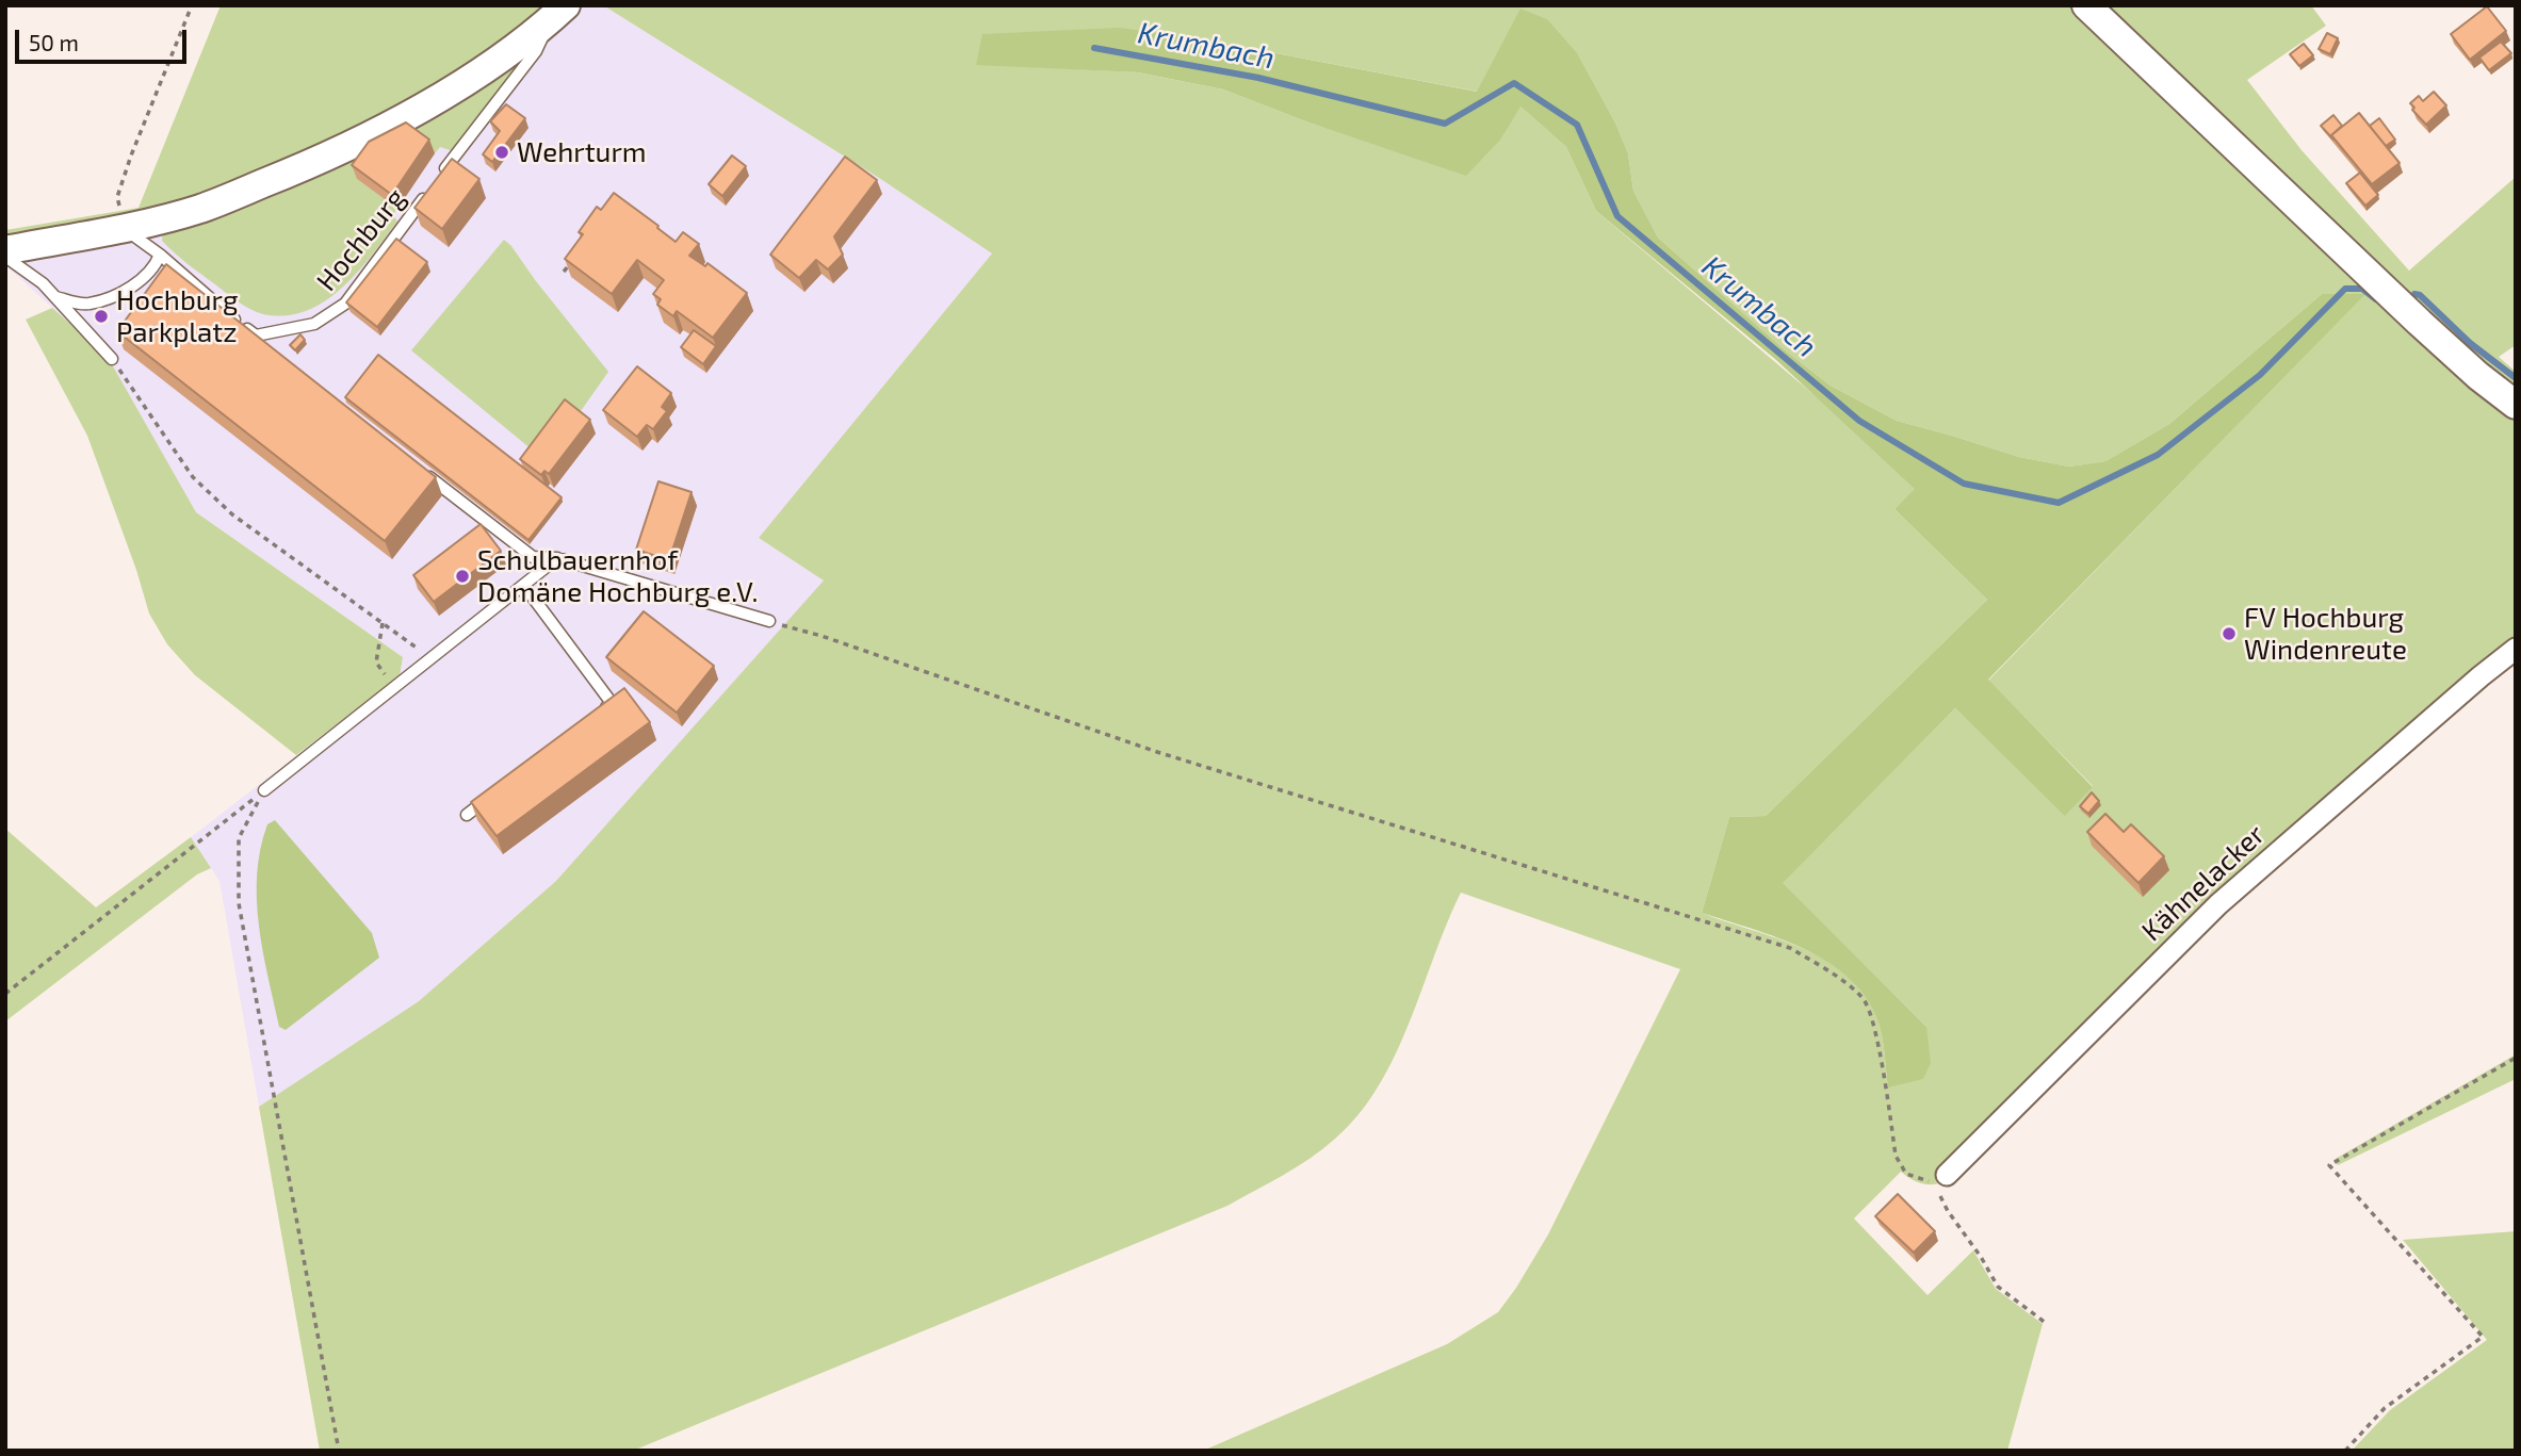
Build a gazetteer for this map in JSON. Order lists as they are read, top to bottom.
{
  "streets": {
    "street": ["Kähnelacker"],
    "lane": ["Hochburg"]
  },
  "water": ["Krumbach"],
  "places": [
    "Wehrturm",
    "Hochburg Parkplatz",
    "Schulbauernhof Domäne Hochburg e.V.",
    "FV Hochburg Windenreute"
  ],
  "scale_bar": "50 m"
}
